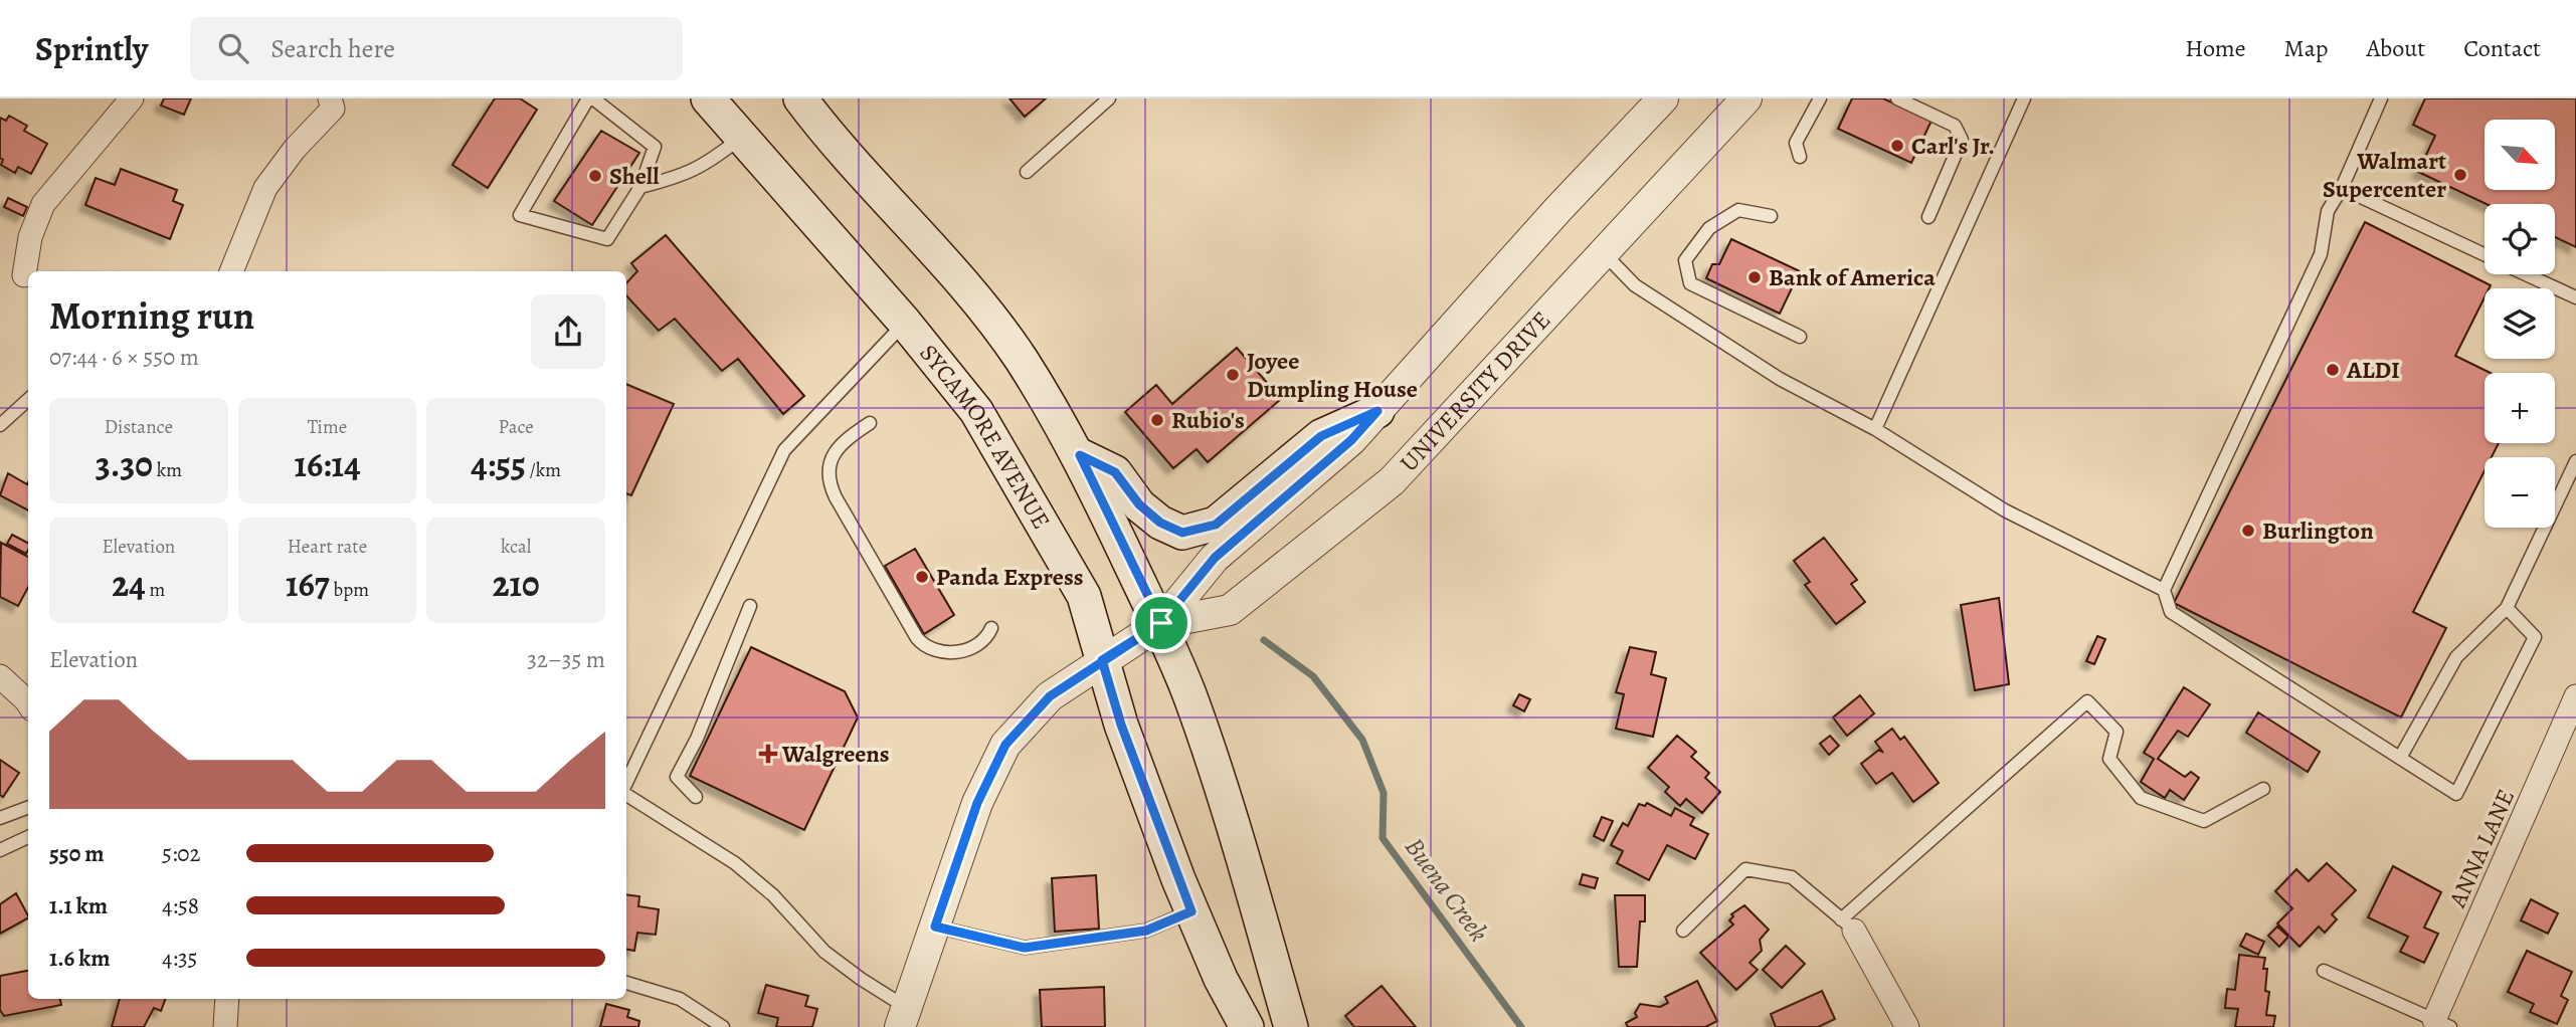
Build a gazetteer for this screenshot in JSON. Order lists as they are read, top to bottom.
{
  "streets": {
    "main road": ["SYCAMORE AVENUE"],
    "street": ["UNIVERSITY DRIVE", "ANNA LANE"]
  },
  "crossings": [
    ["UNIVERSITY DRIVE", "SYCAMORE AVENUE"]
  ],
  "water": ["Buena Creek"],
  "places": {
    "other": [
      "Carl's Jr.",
      "Walmart Supercenter",
      "Shell",
      "Bank of America",
      "ALDI",
      "Joyee Dumpling House",
      "Rubio's",
      "Burlington",
      "Panda Express"
    ],
    "health": ["Walgreens"]
  },
  "north": "bottom right",
  "page": {
    "header": "Sprintly",
    "search": "Search here",
    "nav": [
      "Home",
      "Map",
      "About",
      "Contact"
    ],
    "map_buttons": ["+", "−"],
    "heading": ["Morning run", "07:44 · 6 × 550 m"],
    "stats": [
      ["Distance", "3.30 km"],
      ["Time", "16:14"],
      ["Pace", "4:55 /km"],
      ["Elevation", "24 m"],
      ["Heart rate", "167 bpm"],
      ["kcal", "210"]
    ],
    "chart": ["Elevation", "32–35 m"],
    "list": [
      {
        "name": "550 m",
        "note": "5:02"
      },
      {
        "name": "1.1 km",
        "note": "4:58"
      },
      {
        "name": "1.6 km",
        "note": "4:35"
      }
    ]
  }
}
